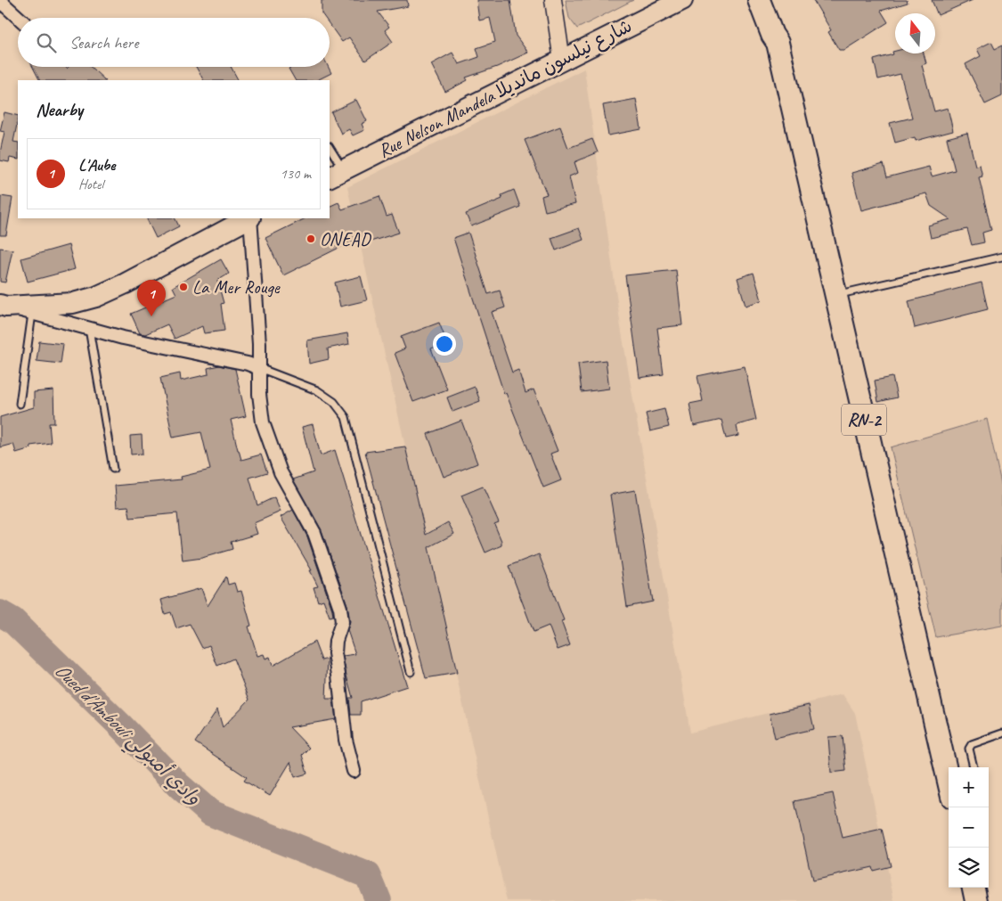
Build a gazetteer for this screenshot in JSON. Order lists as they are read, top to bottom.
{
  "streets": {
    "highway": ["RN-2"],
    "main road": ["Rue Nelson Mandela شارع نيلسون مانديلا"]
  },
  "water": ["Oued d'Ambouli وادي أمبولي"],
  "places": ["ONEAD", "La Mer Rouge"],
  "north": "top",
  "page": {
    "search": "Search here",
    "heading": "Nearby",
    "list": [
      {
        "mark": "1",
        "name": "L'Aube",
        "note": "Hotel",
        "value": "130 m"
      }
    ],
    "pins": "1",
    "map_buttons": ["+", "−"]
  }
}
